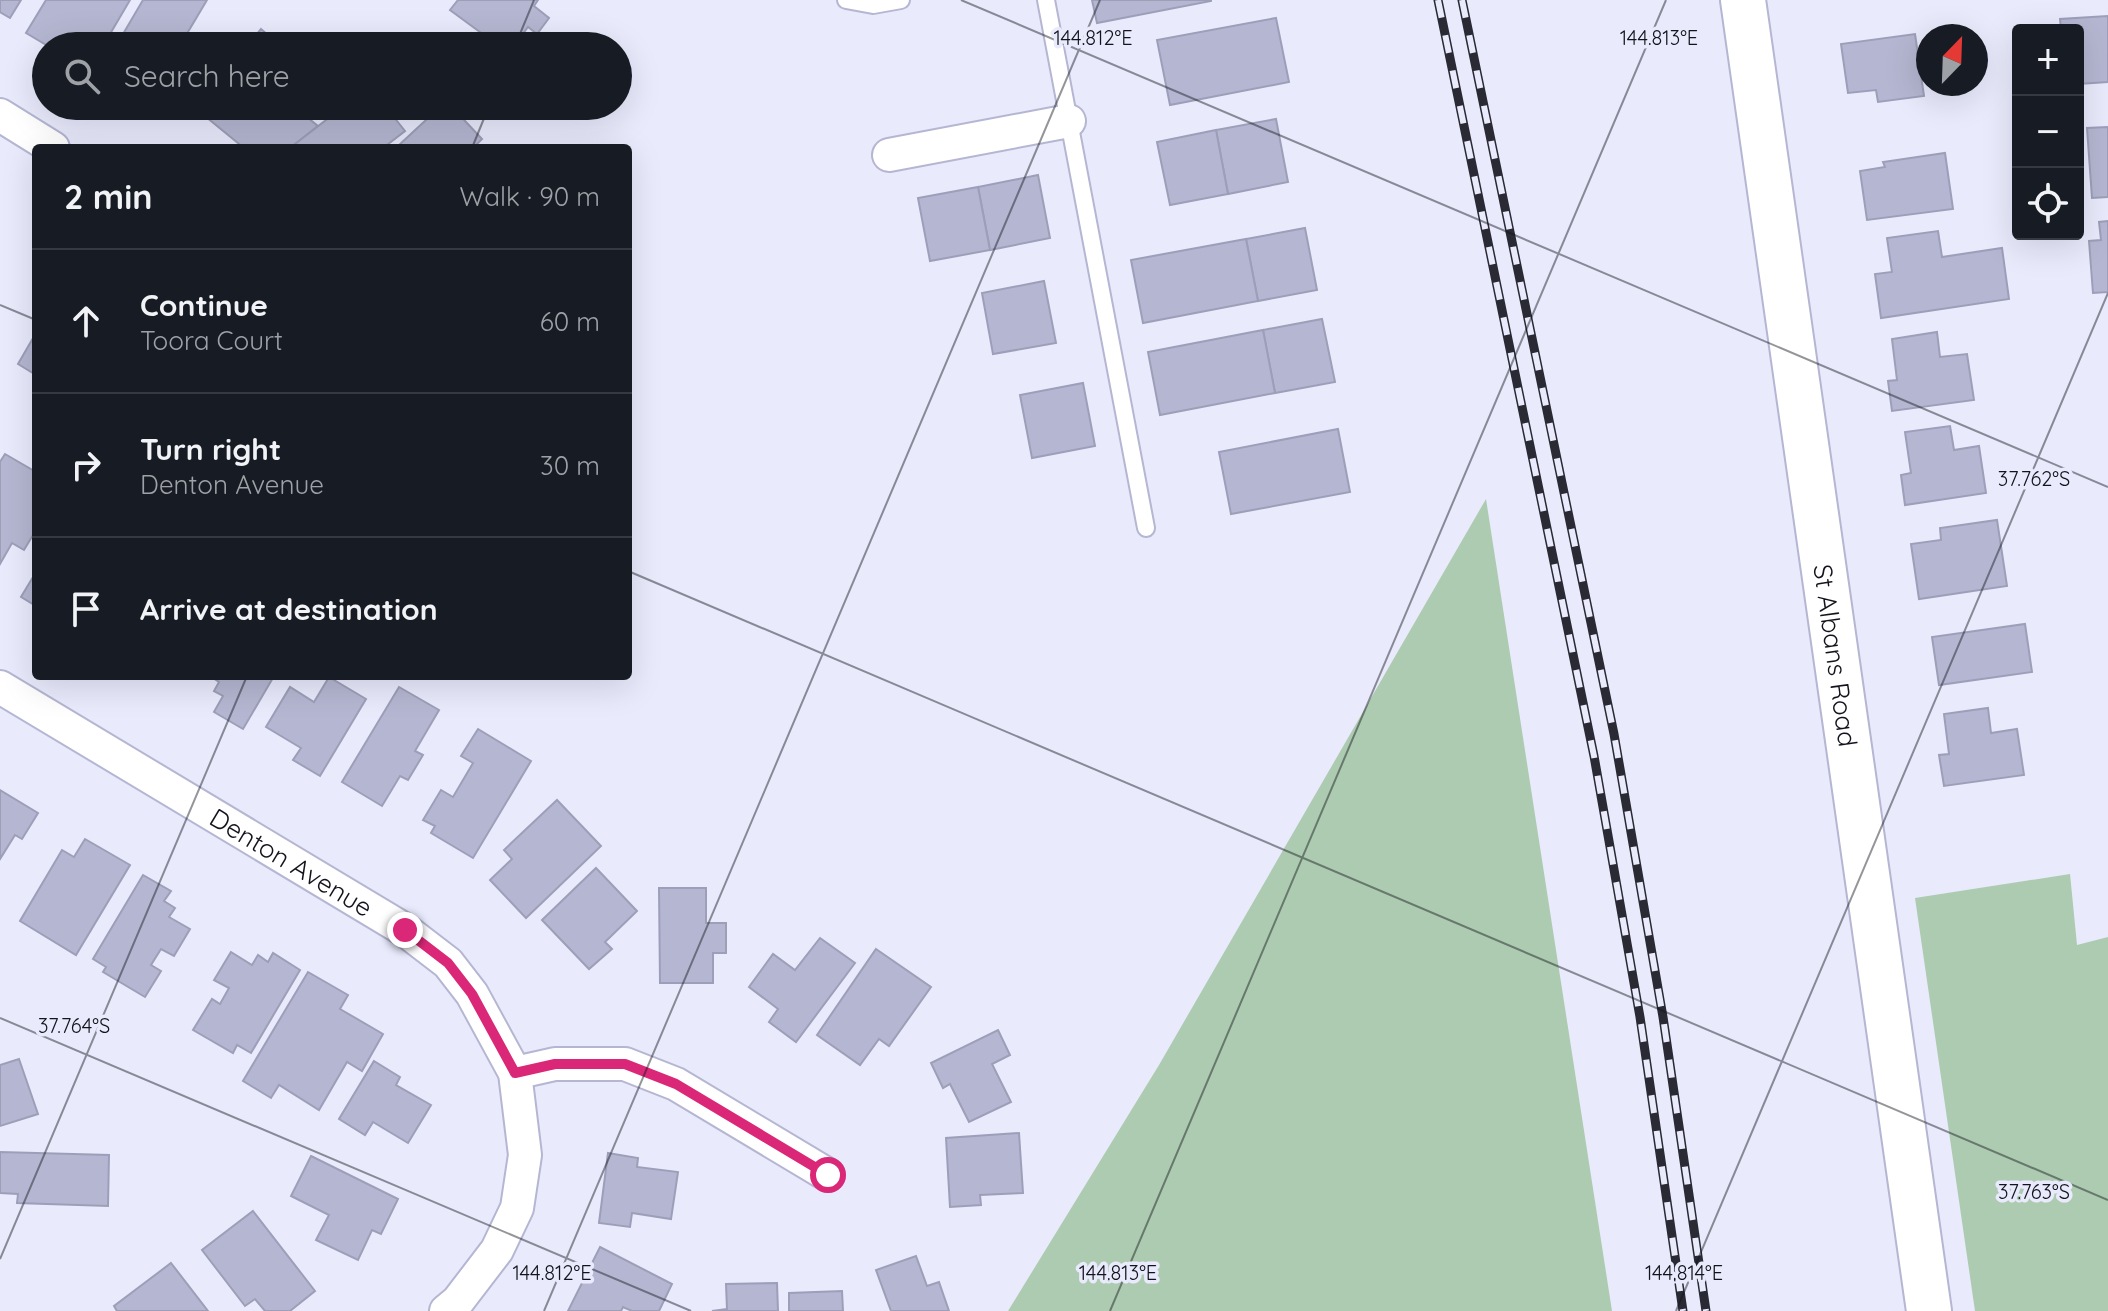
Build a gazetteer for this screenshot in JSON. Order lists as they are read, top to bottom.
{
  "streets": {
    "main road": ["St Albans Road"],
    "street": ["Denton Avenue"]
  },
  "north": "top right",
  "page": {
    "map_buttons": ["+", "−"],
    "search": "Search here",
    "heading": ["2 min", "Walk · 90 m"],
    "list": [
      ["Continue", "Toora Court", "60 m"],
      ["Turn right", "Denton Avenue", "30 m"],
      "Arrive at destination"
    ]
  },
  "coordinates": [
    "144.812°E",
    "144.813°E",
    "37.762°S",
    "37.764°S",
    "37.763°S",
    "144.814°E"
  ]
}
